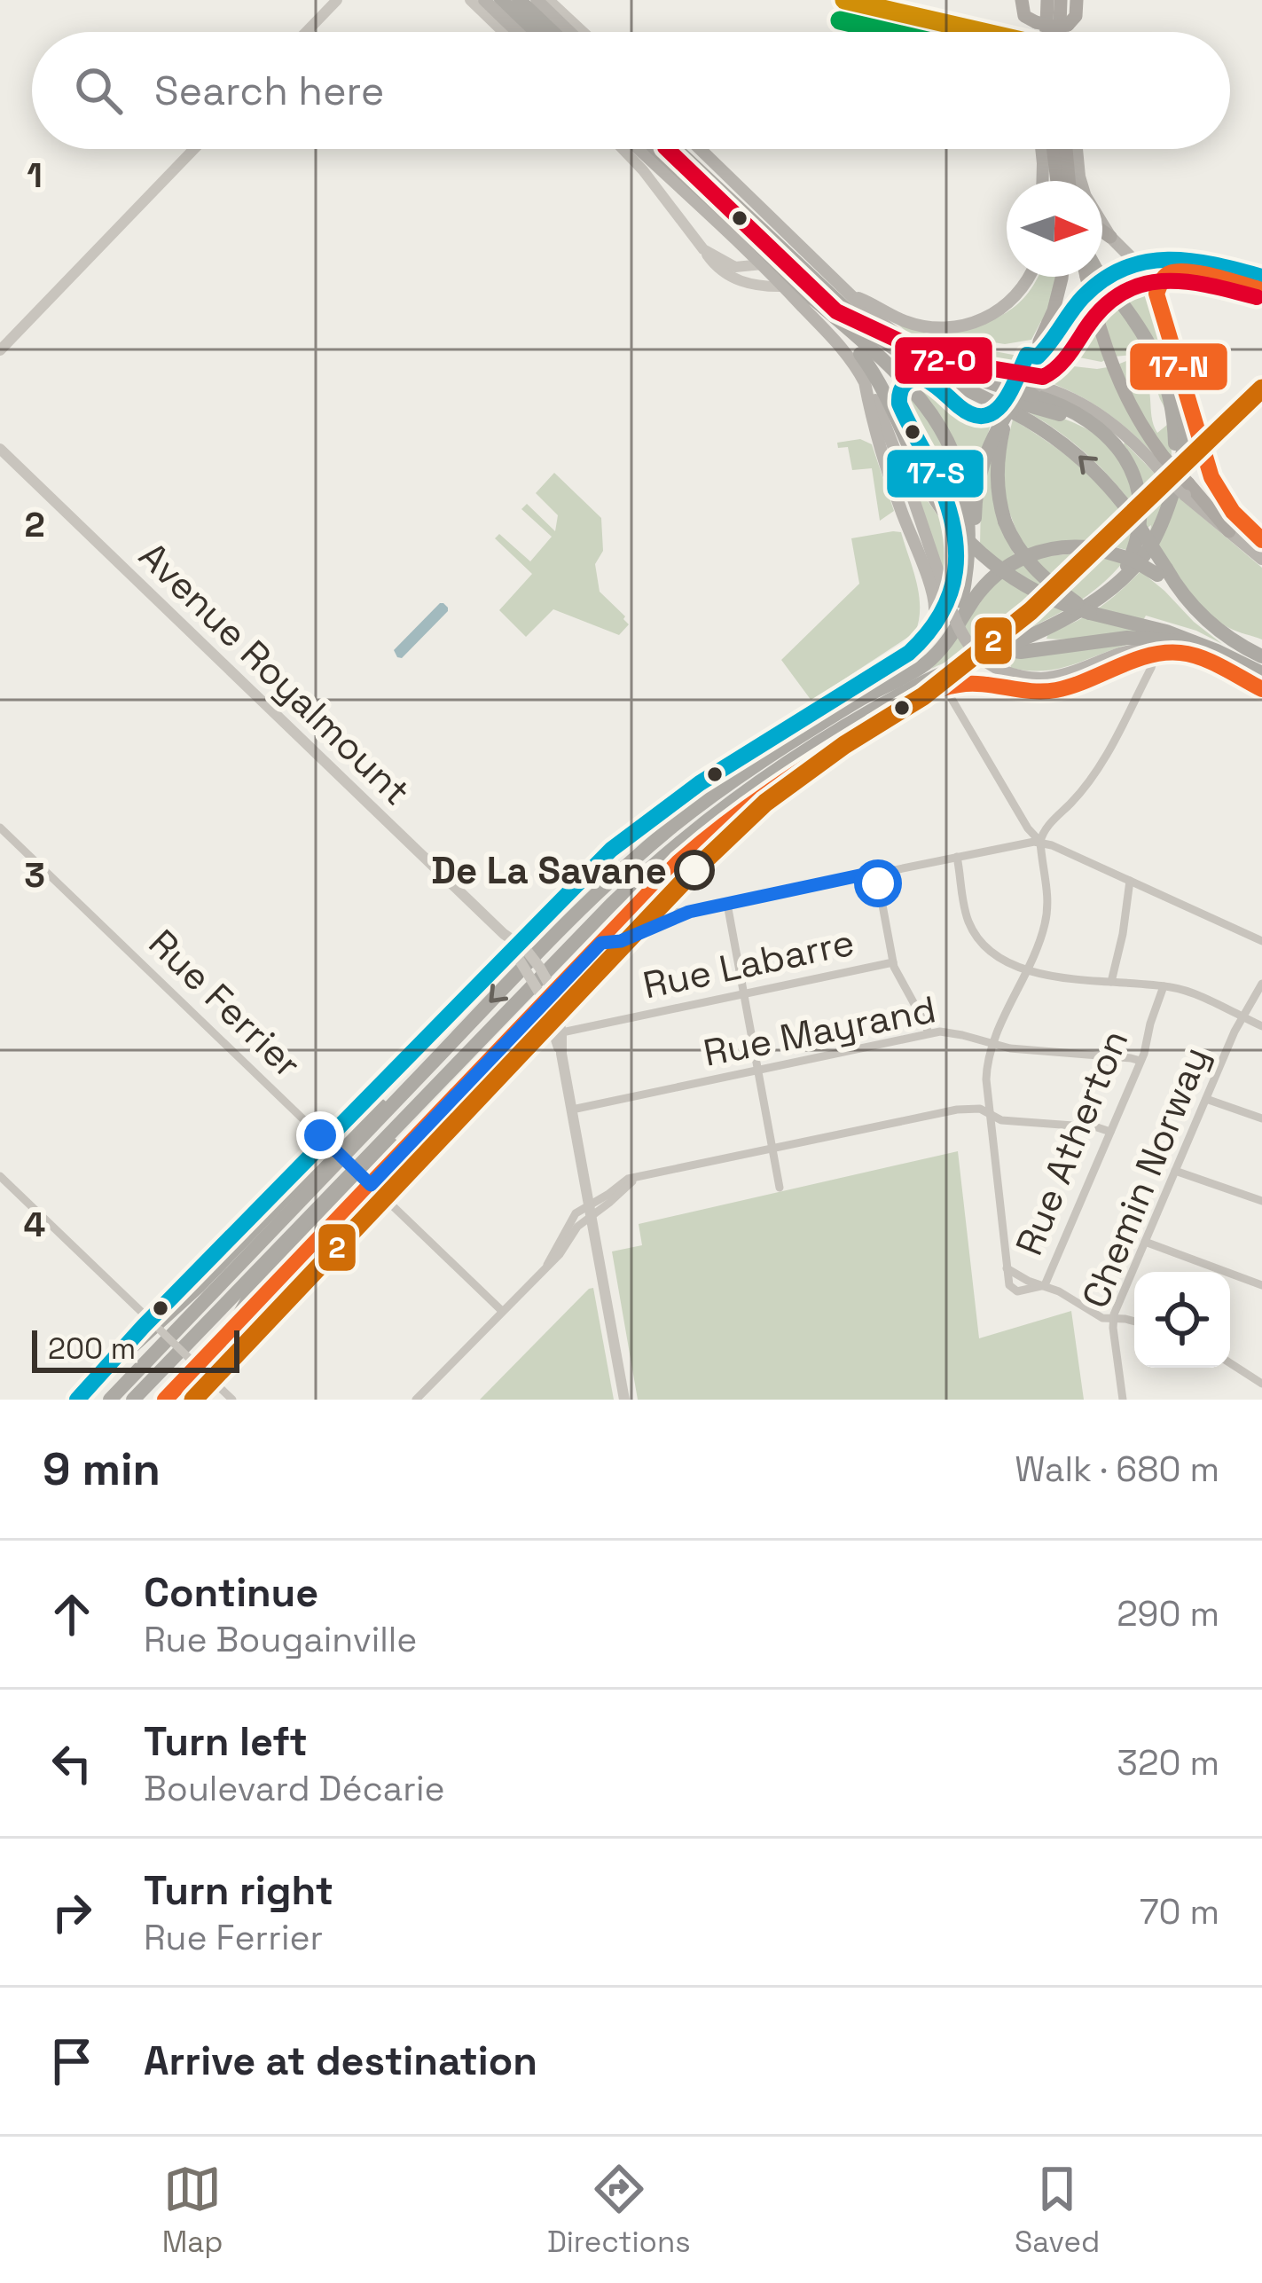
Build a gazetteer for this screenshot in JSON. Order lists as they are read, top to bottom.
{
  "streets": {
    "street": [
      "Avenue Royalmount",
      "Rue Labarre",
      "Rue Ferrier",
      "Rue Mayrand",
      "Rue Atherton",
      "Chemin Norway"
    ]
  },
  "crossings": [
    ["Avenue Royalmount", "Rue Labarre"],
    ["Avenue Royalmount", "Rue Mayrand"],
    ["Rue Mayrand", "Rue Atherton"]
  ],
  "places": ["De La Savane"],
  "lines": [
    "transit line 72-O",
    "transit line 17-S",
    "transit line 17-N",
    "transit line 2"
  ],
  "scale_bar": "200 m",
  "north": "right",
  "page": {
    "search": "Search here",
    "scale": "200 m",
    "heading": ["9 min", "Walk · 680 m"],
    "list": [
      ["Continue", "Rue Bougainville", "290 m"],
      ["Turn left", "Boulevard Décarie", "320 m"],
      ["Turn right", "Rue Ferrier", "70 m"],
      "Arrive at destination"
    ],
    "nav": ["Map", "Directions", "Saved"]
  },
  "grid": {
    "rows": [
      "1",
      "2",
      "3",
      "4"
    ]
  }
}
